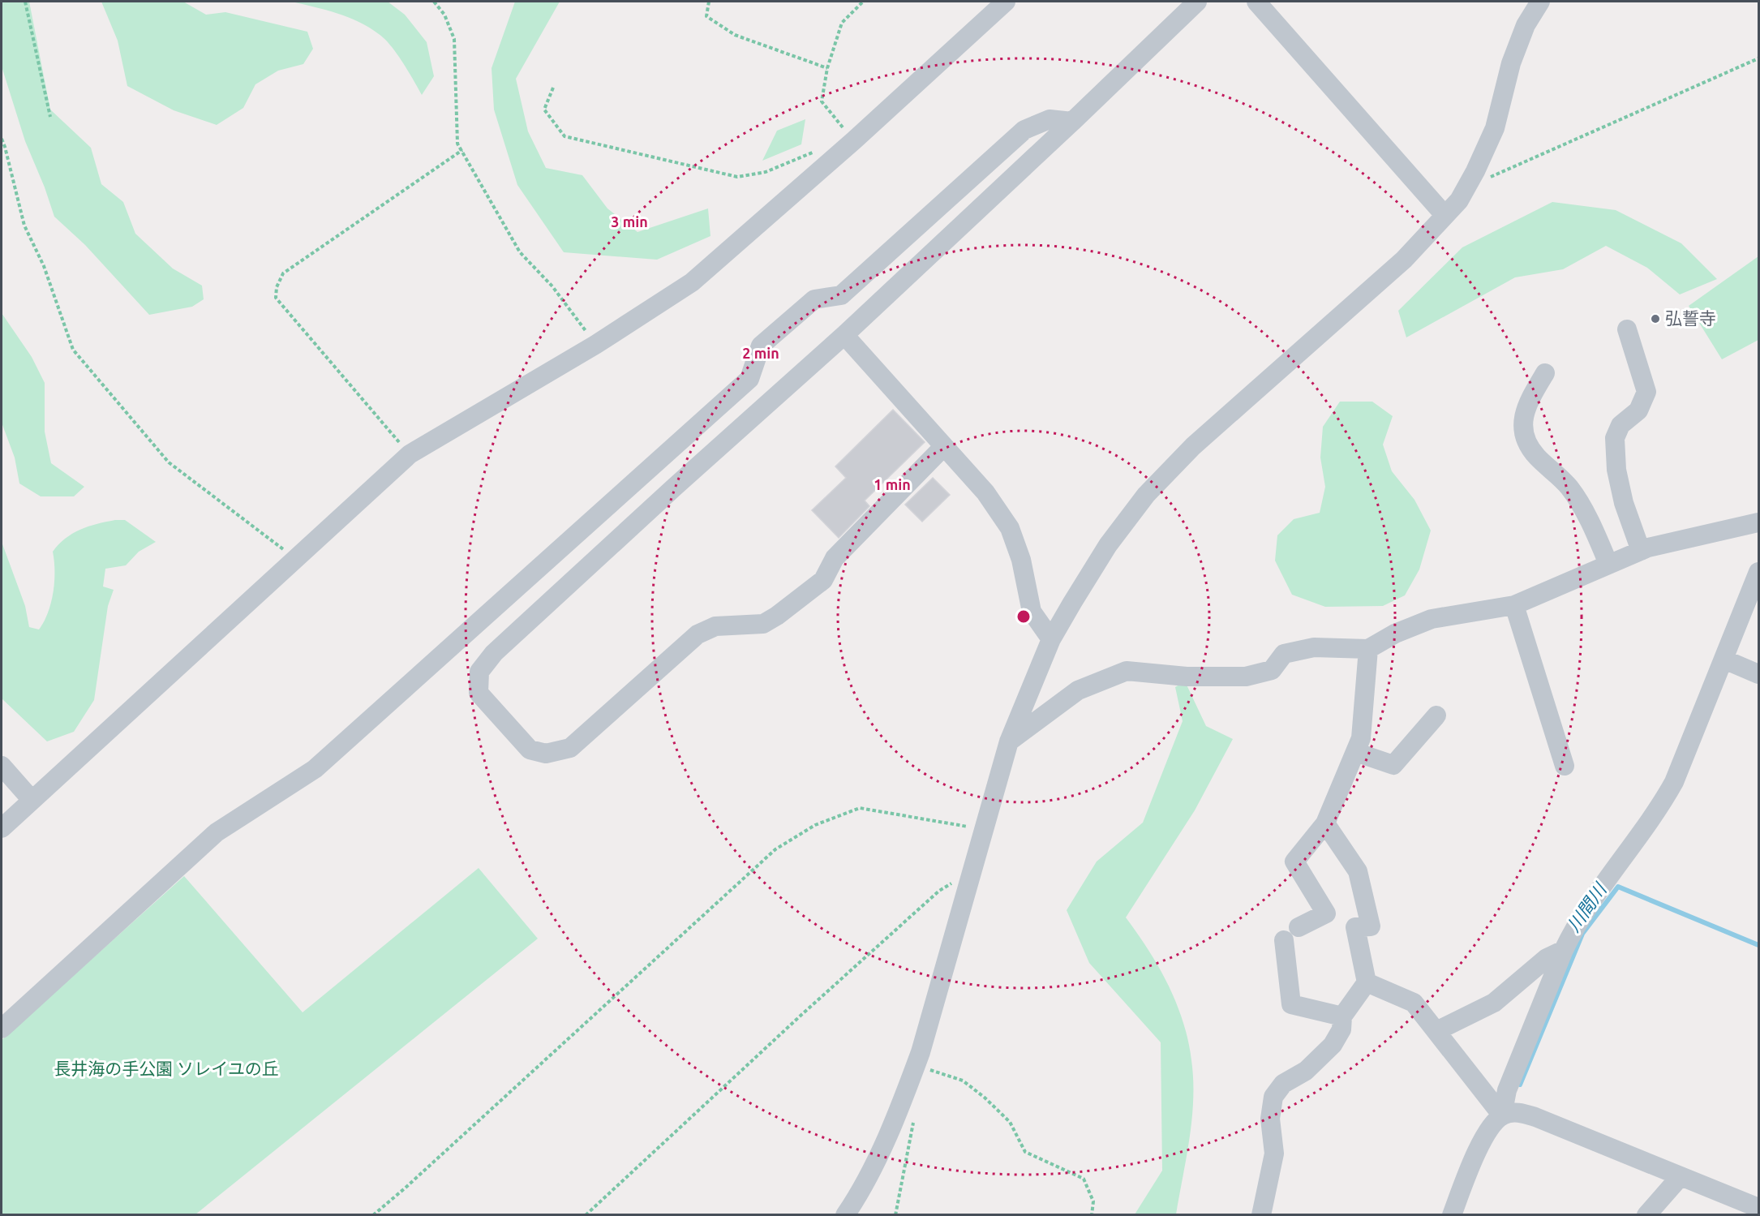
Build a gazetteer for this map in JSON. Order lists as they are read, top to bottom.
{
  "water": ["川間川"],
  "parks": ["長井海の手公園 ソレイユの丘"],
  "places": ["弘誓寺"],
  "rings": ["3 min", "2 min", "1 min"]
}
